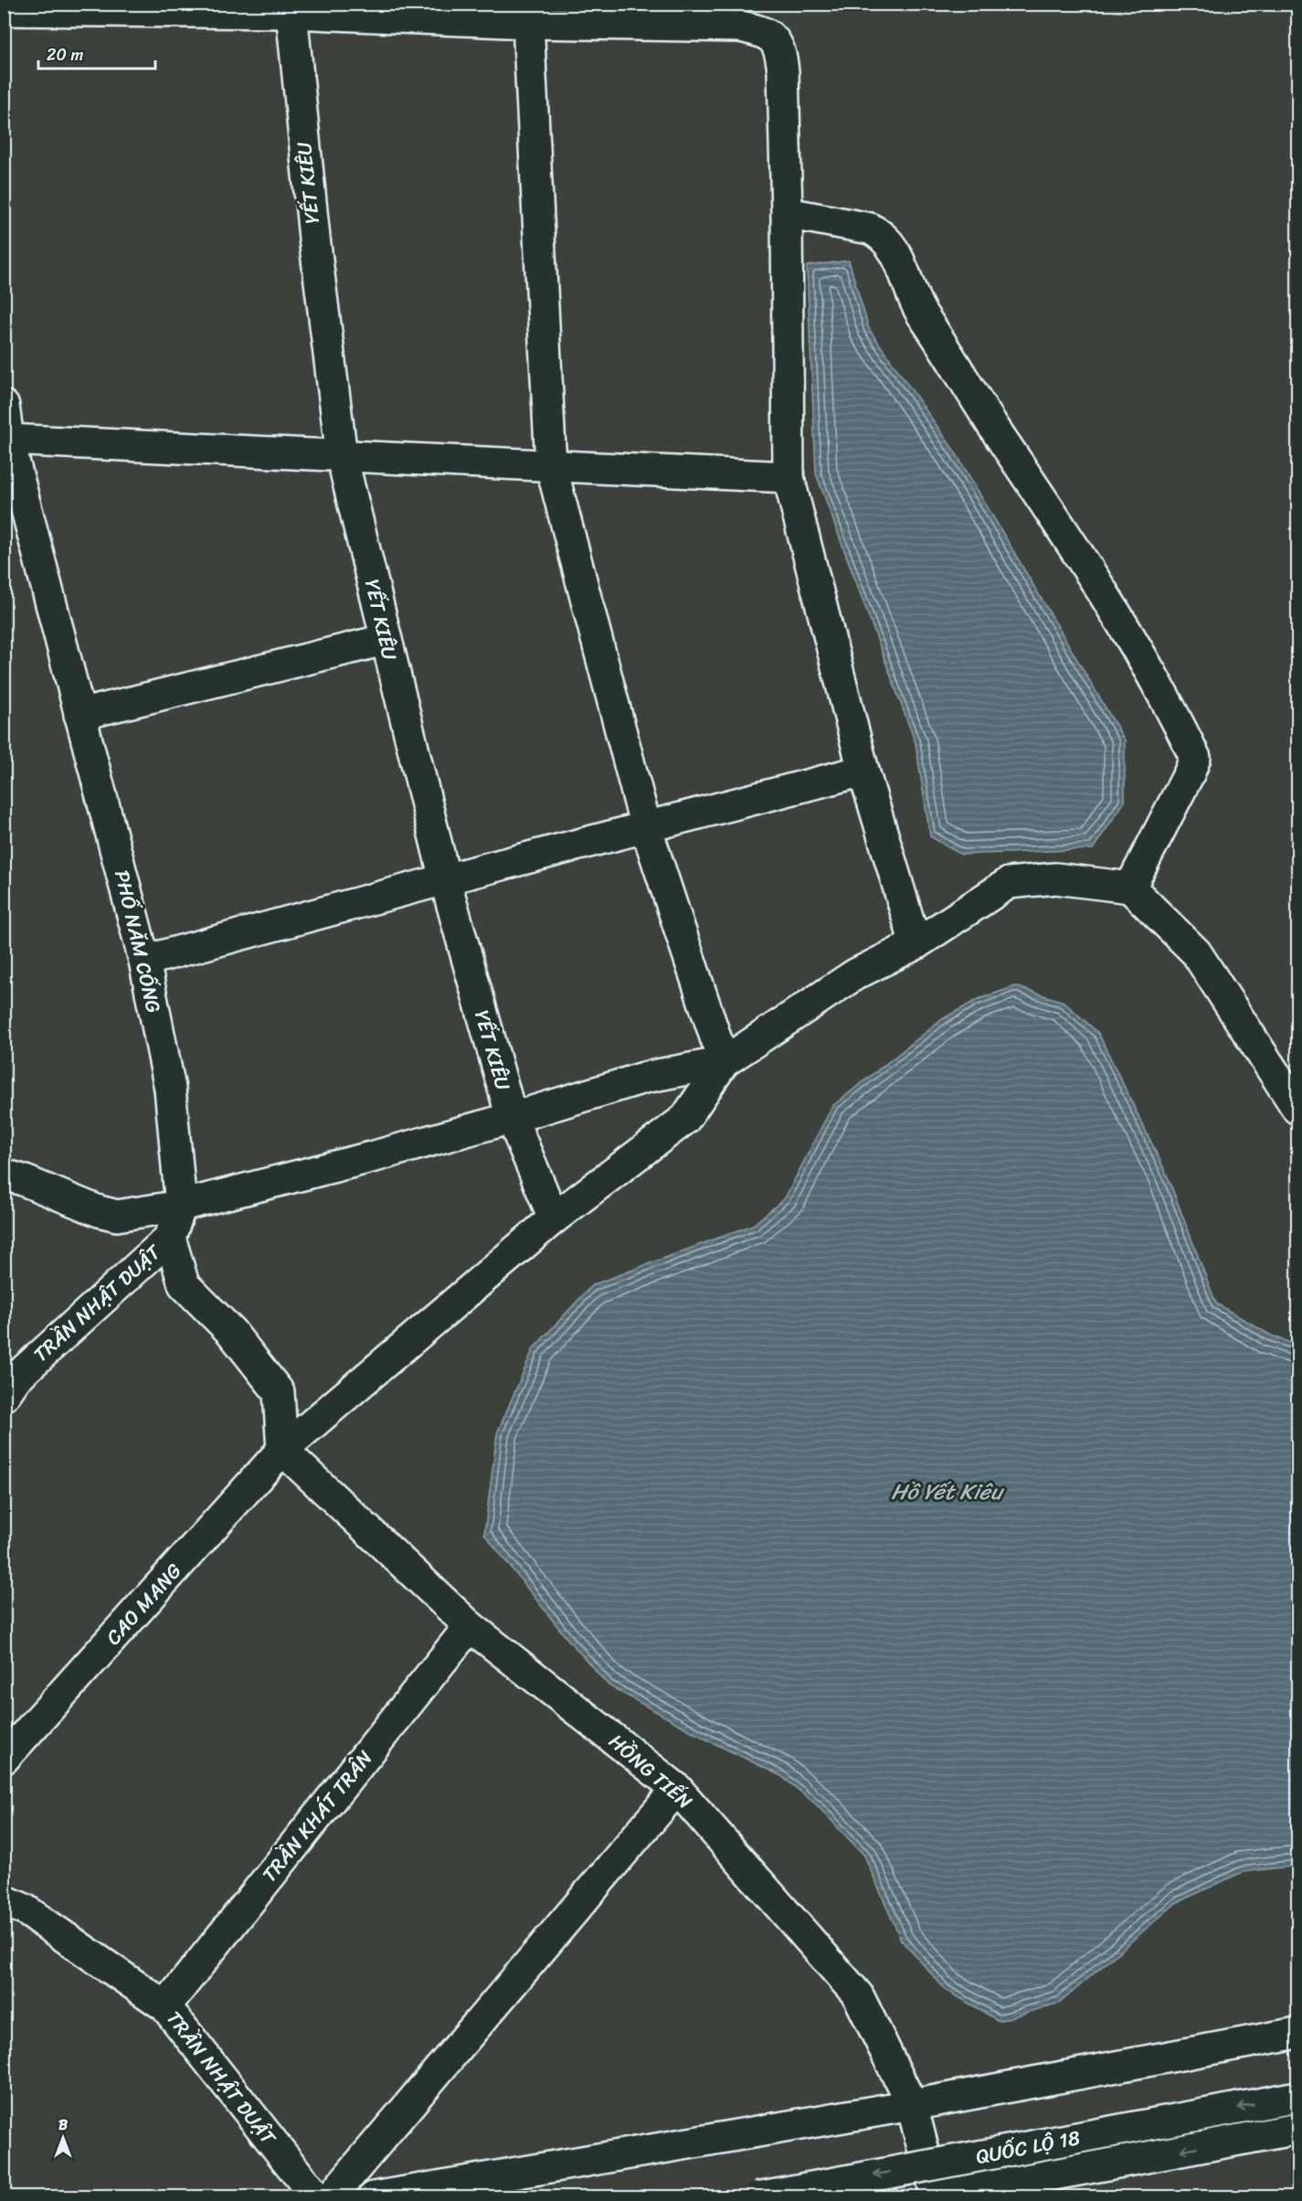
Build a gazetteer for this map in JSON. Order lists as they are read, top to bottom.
{
  "streets": {
    "street": [
      "YẾT KIÊU",
      "PHỐ NĂM CỐNG",
      "TRẦN NHẬT DUẬT",
      "CAO MANG",
      "HỒNG TIẾN",
      "TRẦN KHÁT TRÂN",
      "QUỐC LỘ 18"
    ]
  },
  "crossings": [
    ["YẾT KIÊU", "CAO MANG"],
    ["PHỐ NĂM CỐNG", "TRẦN NHẬT DUẬT"],
    ["TRẦN NHẬT DUẬT", "TRẦN KHÁT TRÂN"],
    ["CAO MANG", "HỒNG TIẾN"],
    ["HỒNG TIẾN", "TRẦN KHÁT TRÂN"],
    ["HỒNG TIẾN", "QUỐC LỘ 18"]
  ],
  "water": ["Hồ Yết Kiêu"],
  "scale_bar": "20 m",
  "north": "top"
}
